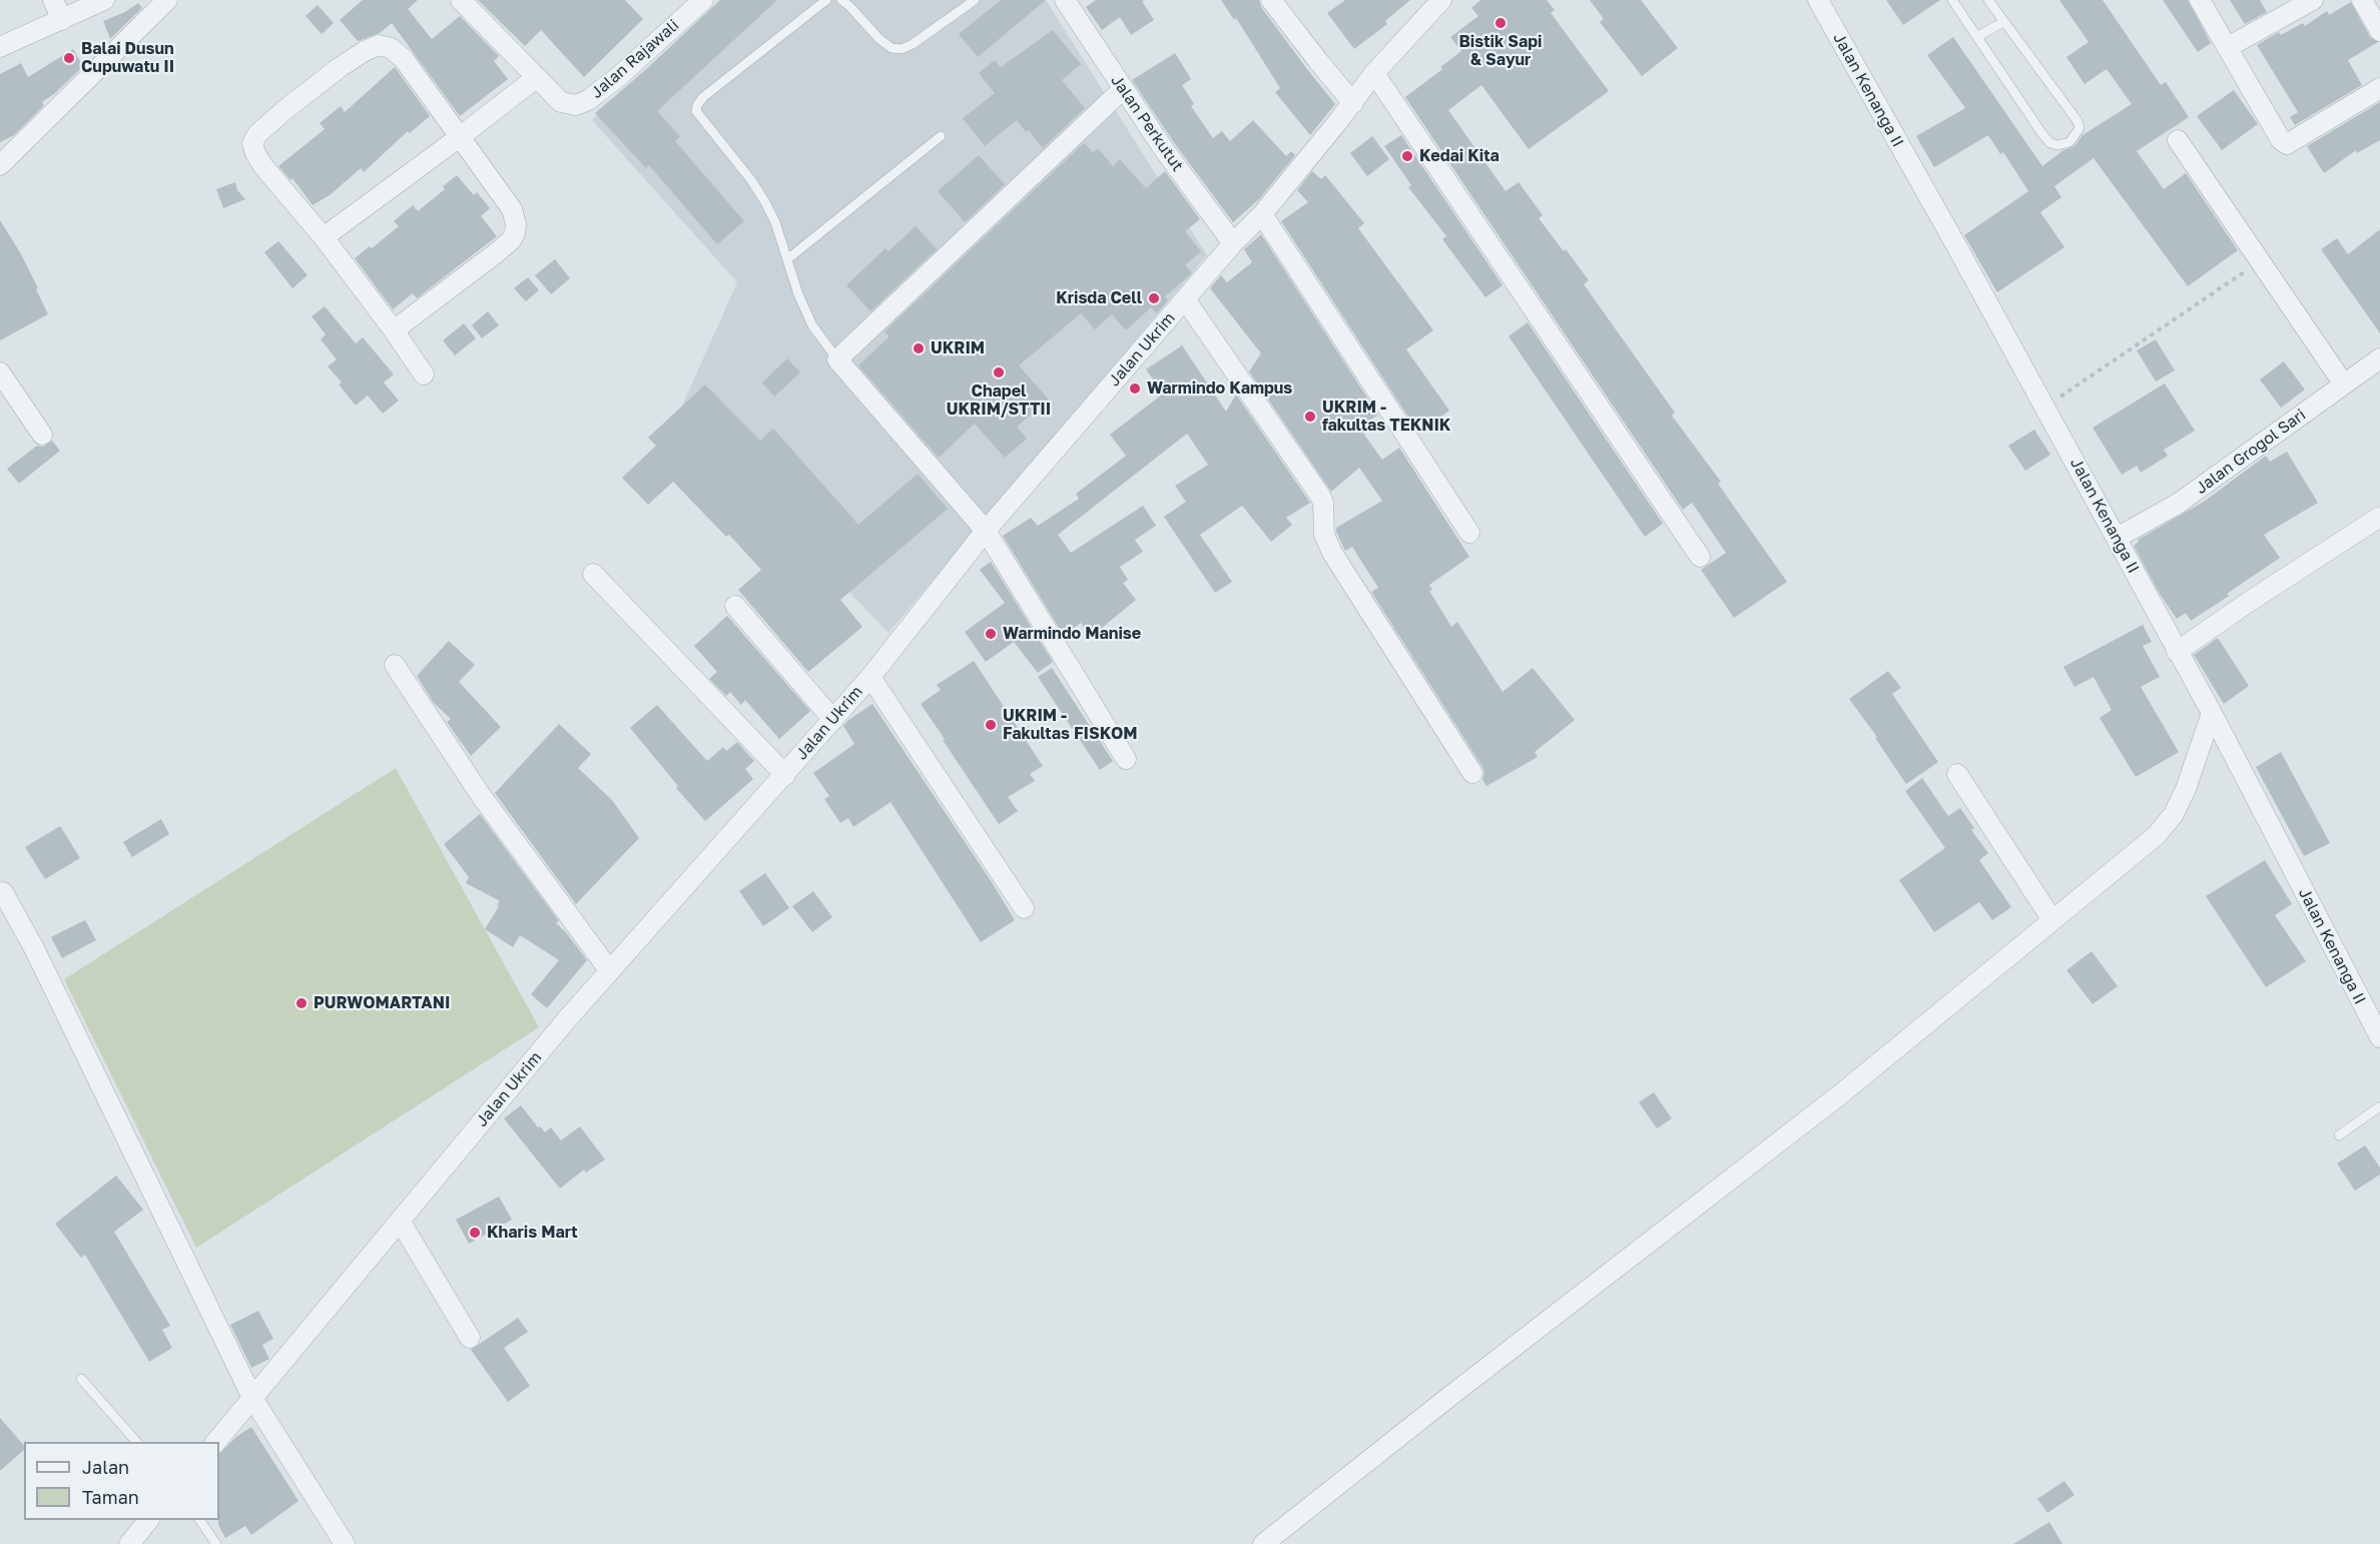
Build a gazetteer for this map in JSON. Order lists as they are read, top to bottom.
{
  "streets": {
    "street": [
      "Jalan Rajawali",
      "Jalan Kenanga II",
      "Jalan Perkutut",
      "Jalan Ukrim",
      "Jalan Grogol Sari"
    ]
  },
  "crossings": [
    ["Jalan Kenanga II", "Jalan Grogol Sari"],
    ["Jalan Perkutut", "Jalan Ukrim"]
  ],
  "places": [
    "Bistik Sapi & Sayur",
    "Balai Dusun Cupuwatu II",
    "Kedai Kita",
    "Krisda Cell",
    "UKRIM",
    "Chapel UKRIM/STTII",
    "Warmindo Kampus",
    "UKRIM - fakultas TEKNIK",
    "Warmindo Manise",
    "UKRIM - Fakultas FISKOM",
    "PURWOMARTANI",
    "Kharis Mart"
  ],
  "legend": ["Jalan", "Taman"]
}
